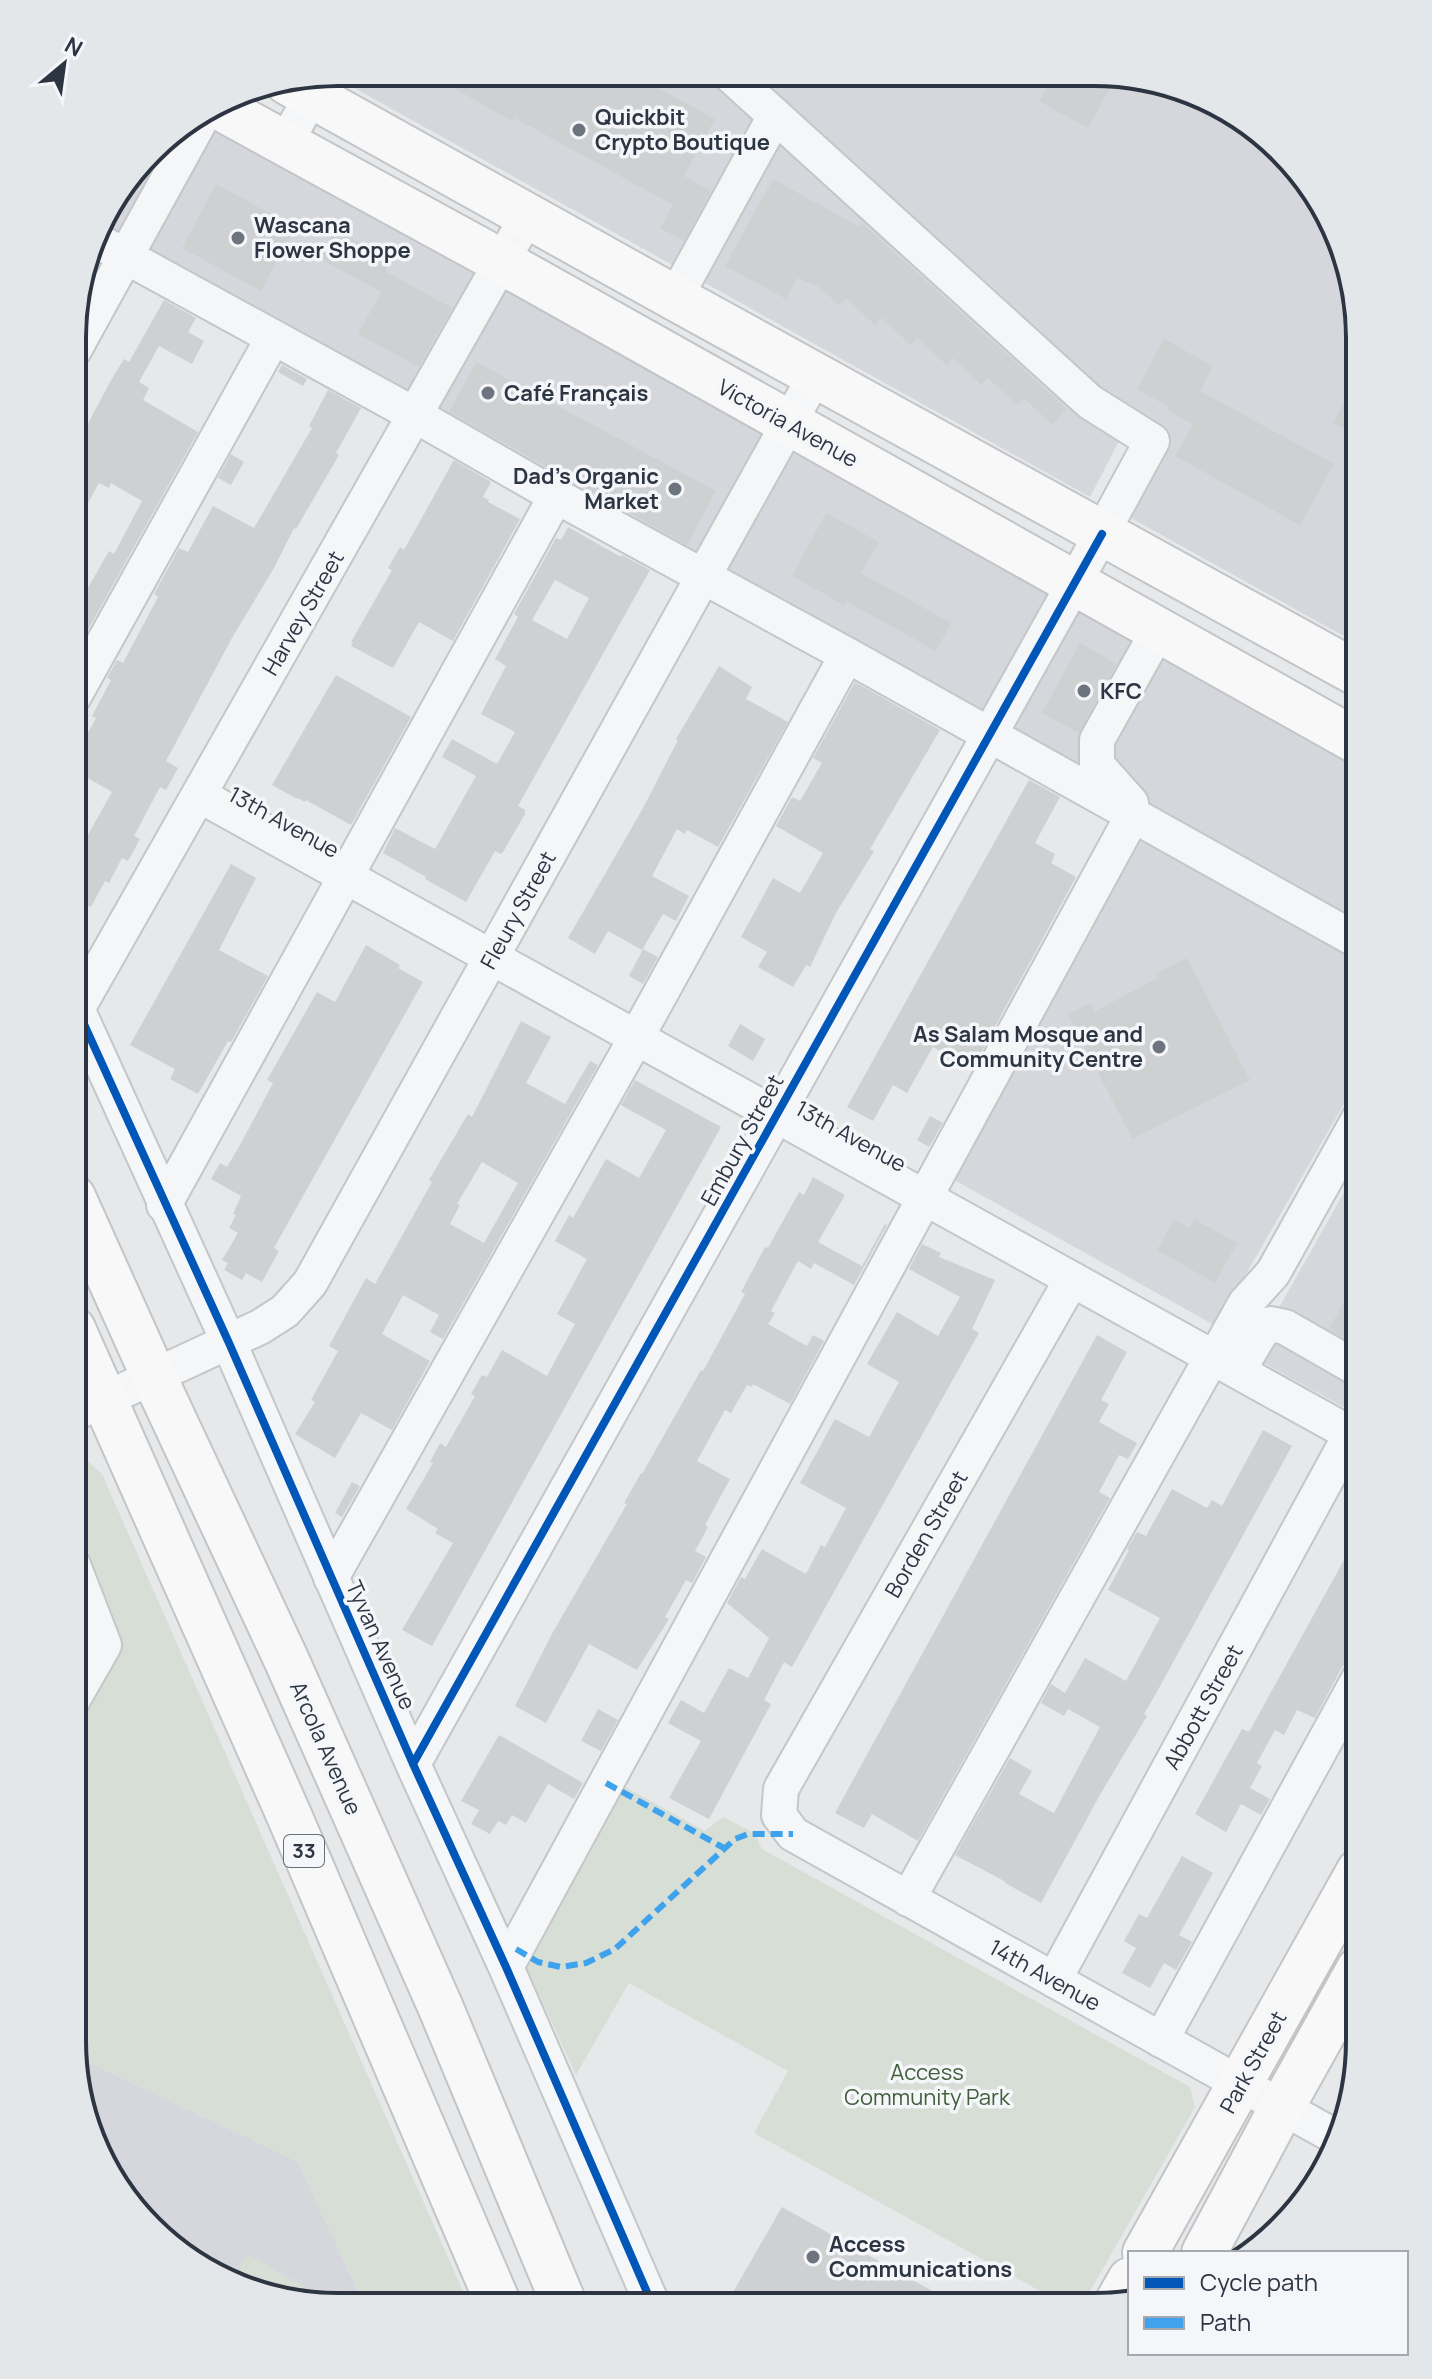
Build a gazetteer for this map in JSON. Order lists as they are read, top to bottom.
{
  "streets": {
    "main road": [
      "Victoria Avenue",
      "Arcola Avenue",
      "33",
      "Park Street"
    ],
    "street": [
      "Harvey Street",
      "13th Avenue",
      "Fleury Street",
      "Embury Street",
      "Borden Street",
      "Tyvan Avenue",
      "Abbott Street",
      "14th Avenue"
    ]
  },
  "crossings": [
    ["Victoria Avenue", "Harvey Street"],
    ["Victoria Avenue", "Fleury Street"],
    ["Victoria Avenue", "Embury Street"],
    ["Harvey Street", "13th Avenue"],
    ["13th Avenue", "Fleury Street"],
    ["13th Avenue", "Embury Street"],
    ["13th Avenue", "Borden Street"],
    ["Fleury Street", "Tyvan Avenue"],
    ["Fleury Street", "Arcola Avenue"],
    ["Embury Street", "Tyvan Avenue"],
    ["Borden Street", "14th Avenue"],
    ["Abbott Street", "14th Avenue"],
    ["14th Avenue", "Park Street"]
  ],
  "parks": ["Access Community Park"],
  "places": [
    "Quickbit Crypto Boutique",
    "Wascana Flower Shoppe",
    "Café Français",
    "Dad's Organic Market",
    "KFC",
    "As Salam Mosque and Community Centre",
    "Access Communications"
  ],
  "legend": ["Cycle path", "Path"],
  "north": "top right"
}
